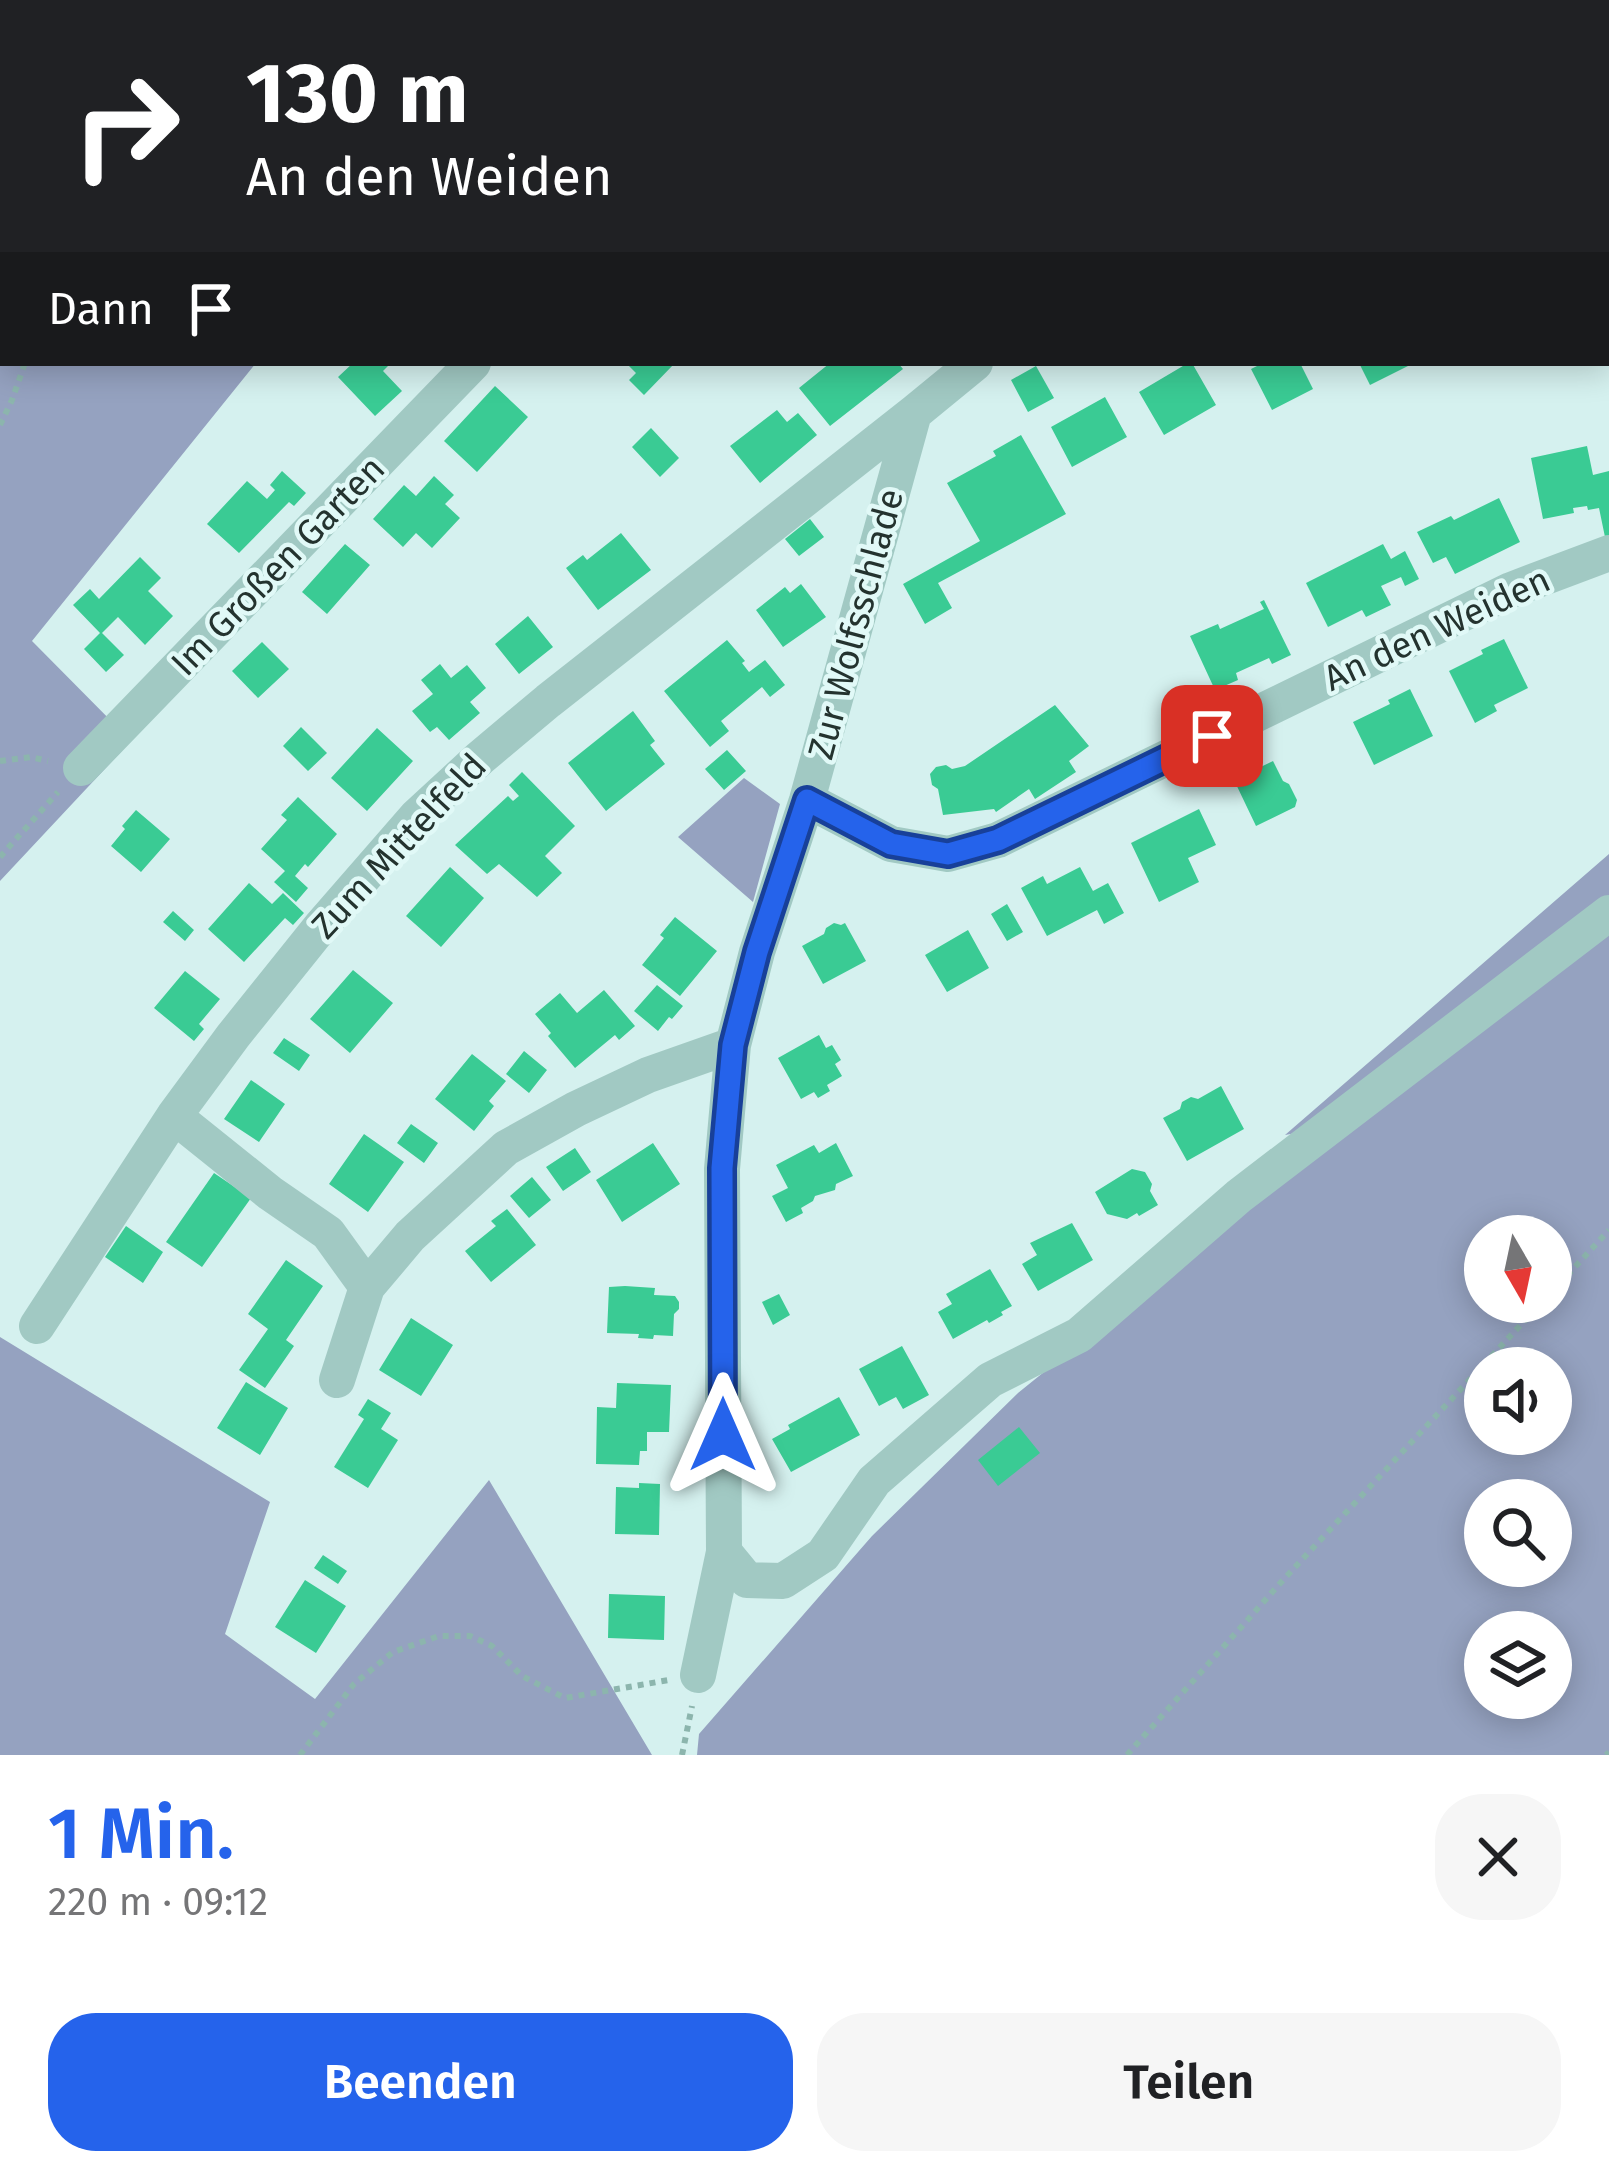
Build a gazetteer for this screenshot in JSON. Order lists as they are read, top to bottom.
{
  "streets": {
    "street": [
      "Im Großen Garten",
      "Zur Wolfsschlade",
      "An den Weiden",
      "Zum Mittelfeld"
    ]
  },
  "crossings": [
    ["Zur Wolfsschlade", "An den Weiden"],
    ["Zur Wolfsschlade", "Zum Mittelfeld"]
  ],
  "north": "bottom",
  "page": {
    "turn": ["130 m", "An den Weiden"],
    "then": "Dann",
    "heading": ["1 Min.", "220 m · 09:12"],
    "buttons": ["Beenden", "Teilen"]
  }
}
